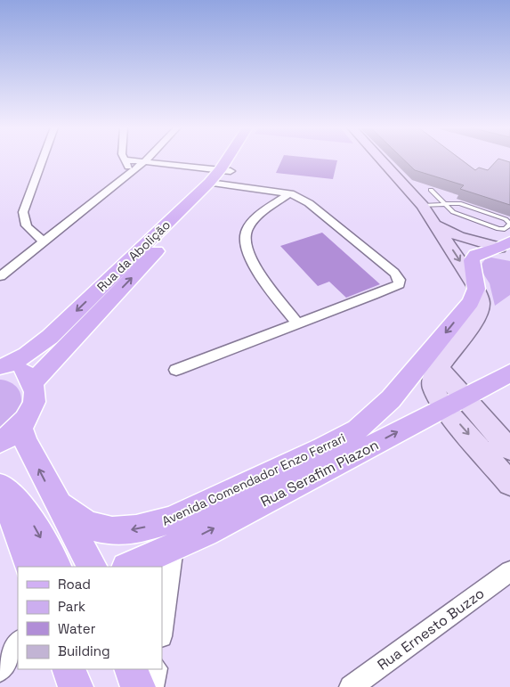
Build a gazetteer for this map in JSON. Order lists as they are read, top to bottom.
{
  "streets": {
    "main road": ["Rua da Abolição", "Rua Serafim Piazon", "Avenida Comendador Enzo Ferrari"],
    "street": ["Rua Ernesto Buzzo"]
  },
  "one_way": ["Rua Serafim Piazon", "Avenida Comendador Enzo Ferrari"],
  "legend": [
    "Road",
    "Park",
    "Water",
    "Building"
  ]
}
